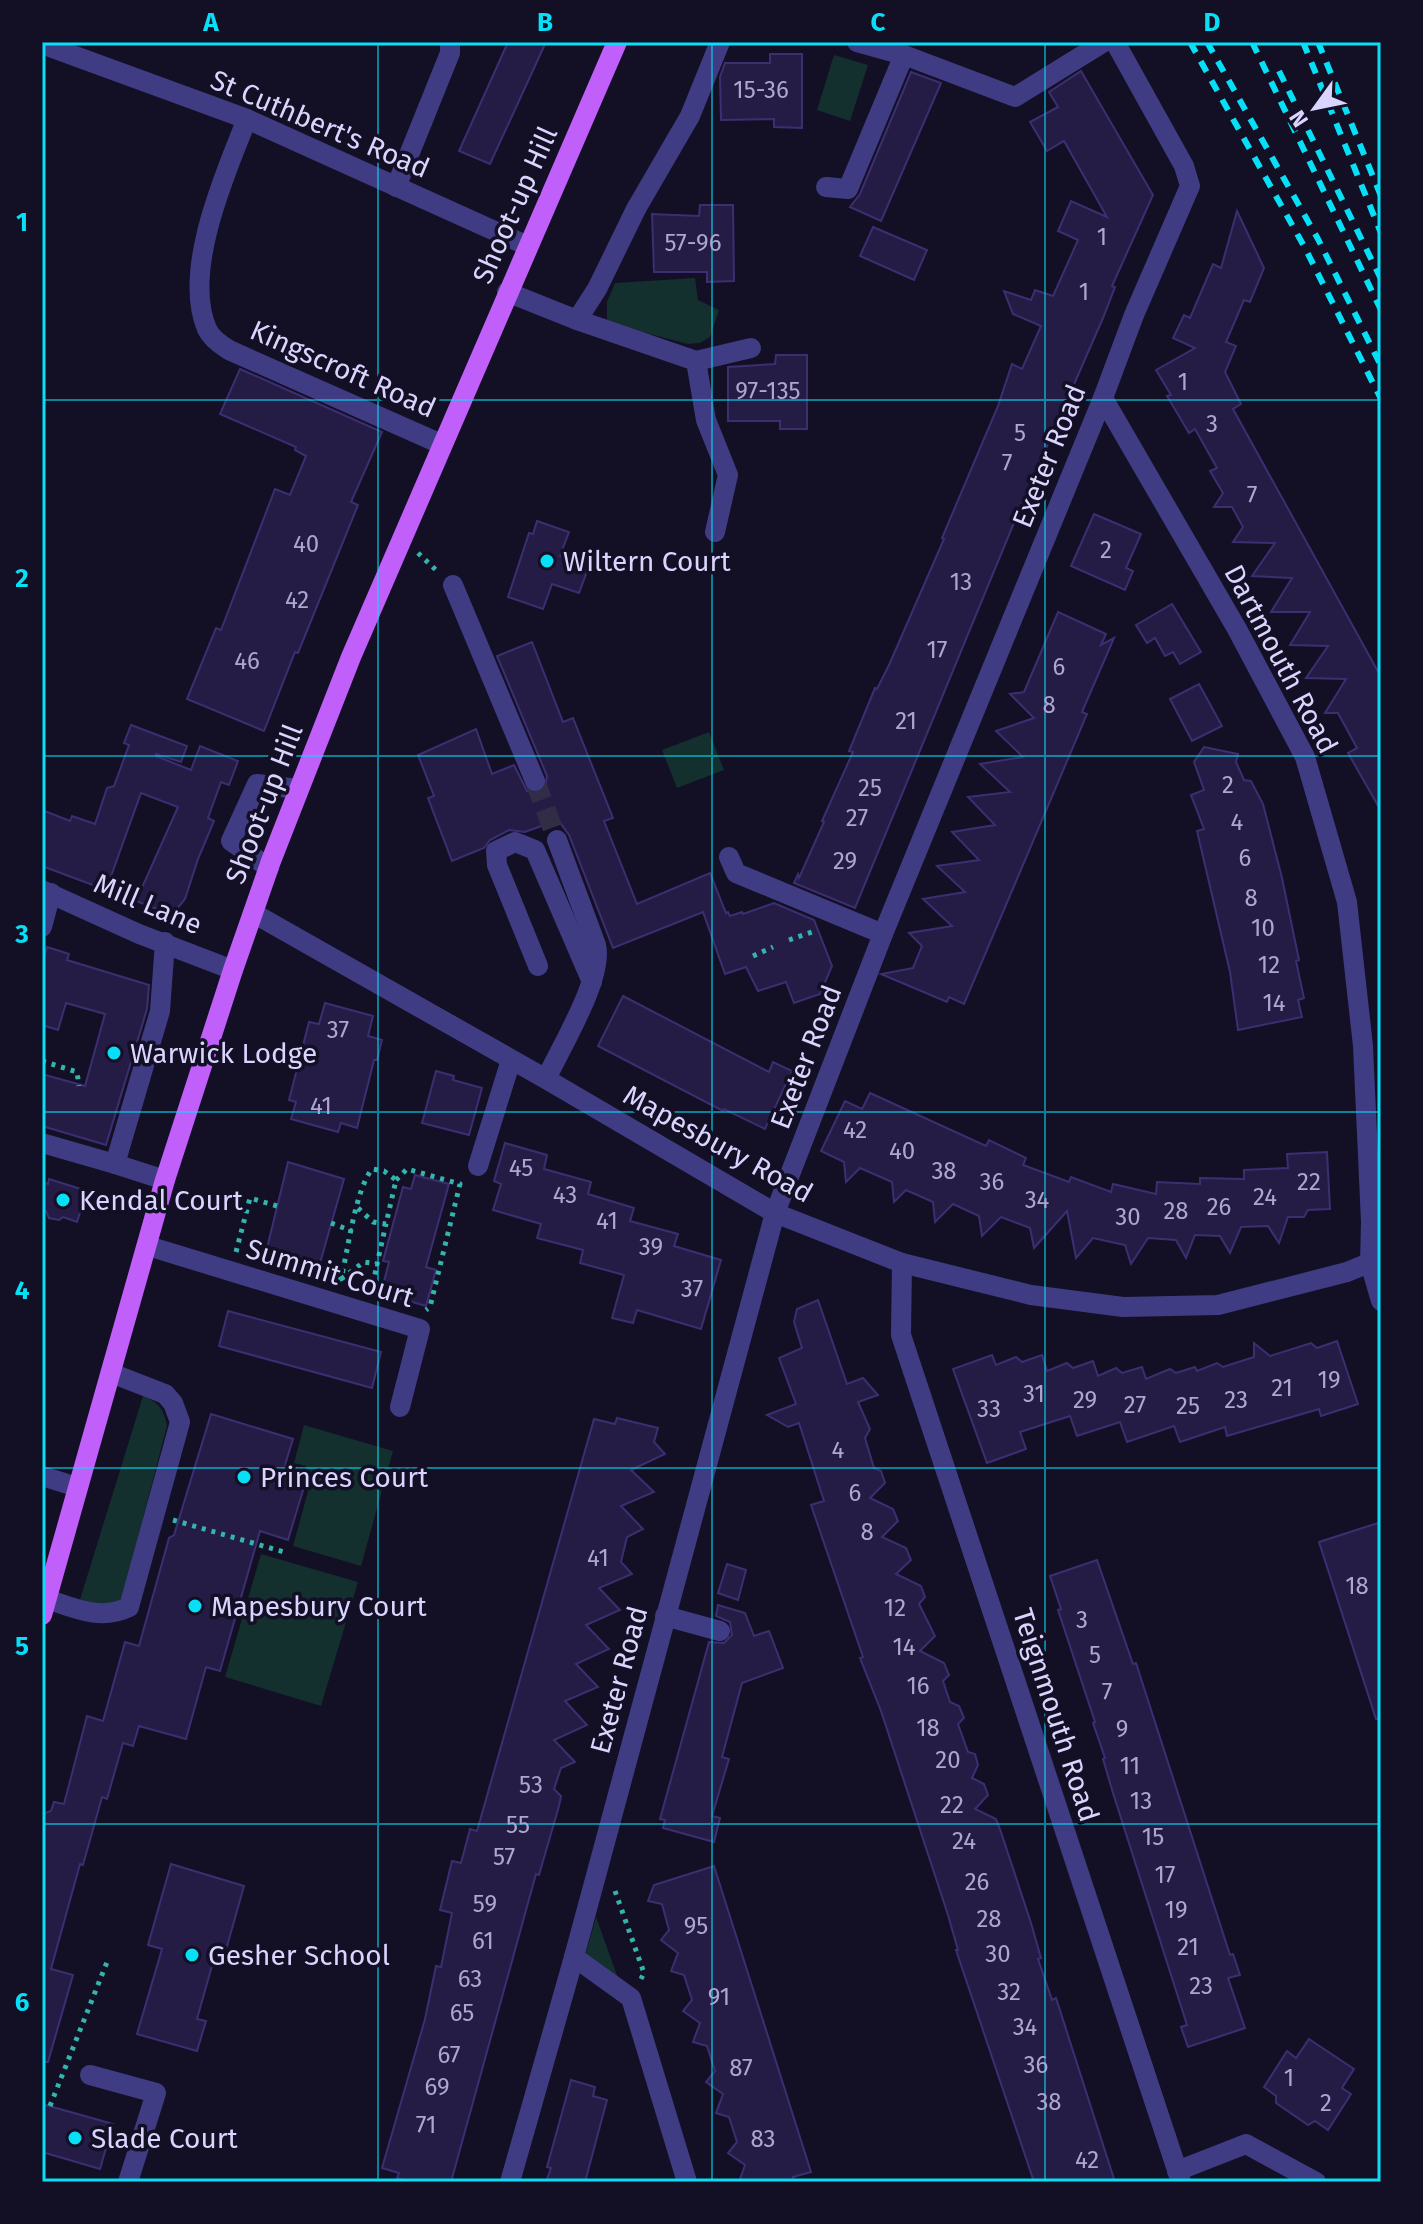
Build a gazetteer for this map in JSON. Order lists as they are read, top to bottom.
{
  "streets": {
    "main road": ["Shoot-up Hill"],
    "street": [
      "St Cuthbert's Road",
      "Kingscroft Road",
      "Exeter Road",
      "Dartmouth Road",
      "Mill Lane",
      "Mapesbury Road",
      "Summit Court",
      "Teignmouth Road"
    ]
  },
  "crossings": [
    ["St Cuthbert's Road", "Shoot-up Hill"],
    ["St Cuthbert's Road", "Kingscroft Road"],
    ["Shoot-up Hill", "Kingscroft Road"],
    ["Shoot-up Hill", "Mill Lane"],
    ["Shoot-up Hill", "Mapesbury Road"],
    ["Shoot-up Hill", "Summit Court"],
    ["Exeter Road", "Dartmouth Road"],
    ["Exeter Road", "Mapesbury Road"],
    ["Dartmouth Road", "Mapesbury Road"],
    ["Mapesbury Road", "Teignmouth Road"]
  ],
  "places": [
    "Wiltern Court",
    "Warwick Lodge",
    "Kendal Court",
    "Princes Court",
    "Mapesbury Court",
    "Gesher School",
    "Slade Court"
  ],
  "house_numbers": [
    "15-36",
    "1",
    "57-96",
    "1",
    "1",
    "97-135",
    "3",
    "5",
    "7",
    "7",
    "40",
    "2",
    "13",
    "42",
    "17",
    "46",
    "6",
    "8",
    "21",
    "2",
    "25",
    "27",
    "4",
    "6",
    "29",
    "8",
    "10",
    "12",
    "14",
    "37",
    "41",
    "42",
    "40",
    "45",
    "38",
    "36",
    "22",
    "43",
    "24",
    "34",
    "26",
    "28",
    "30",
    "41",
    "39",
    "37",
    "19",
    "21",
    "31",
    "29",
    "23",
    "27",
    "25",
    "33",
    "4",
    "6",
    "8",
    "41",
    "18",
    "12",
    "3",
    "14",
    "5",
    "16",
    "7",
    "18",
    "9",
    "20",
    "11",
    "53",
    "13",
    "22",
    "55",
    "15",
    "24",
    "57",
    "17",
    "26",
    "59",
    "19",
    "28",
    "95",
    "61",
    "21",
    "30",
    "63",
    "23",
    "32",
    "91",
    "65",
    "34",
    "67",
    "36",
    "87",
    "1",
    "69",
    "38",
    "2",
    "71",
    "83",
    "42"
  ],
  "north": "bottom left",
  "grid": {
    "columns": [
      "A",
      "B",
      "C",
      "D"
    ],
    "rows": [
      "1",
      "2",
      "3",
      "4",
      "5",
      "6"
    ]
  }
}
